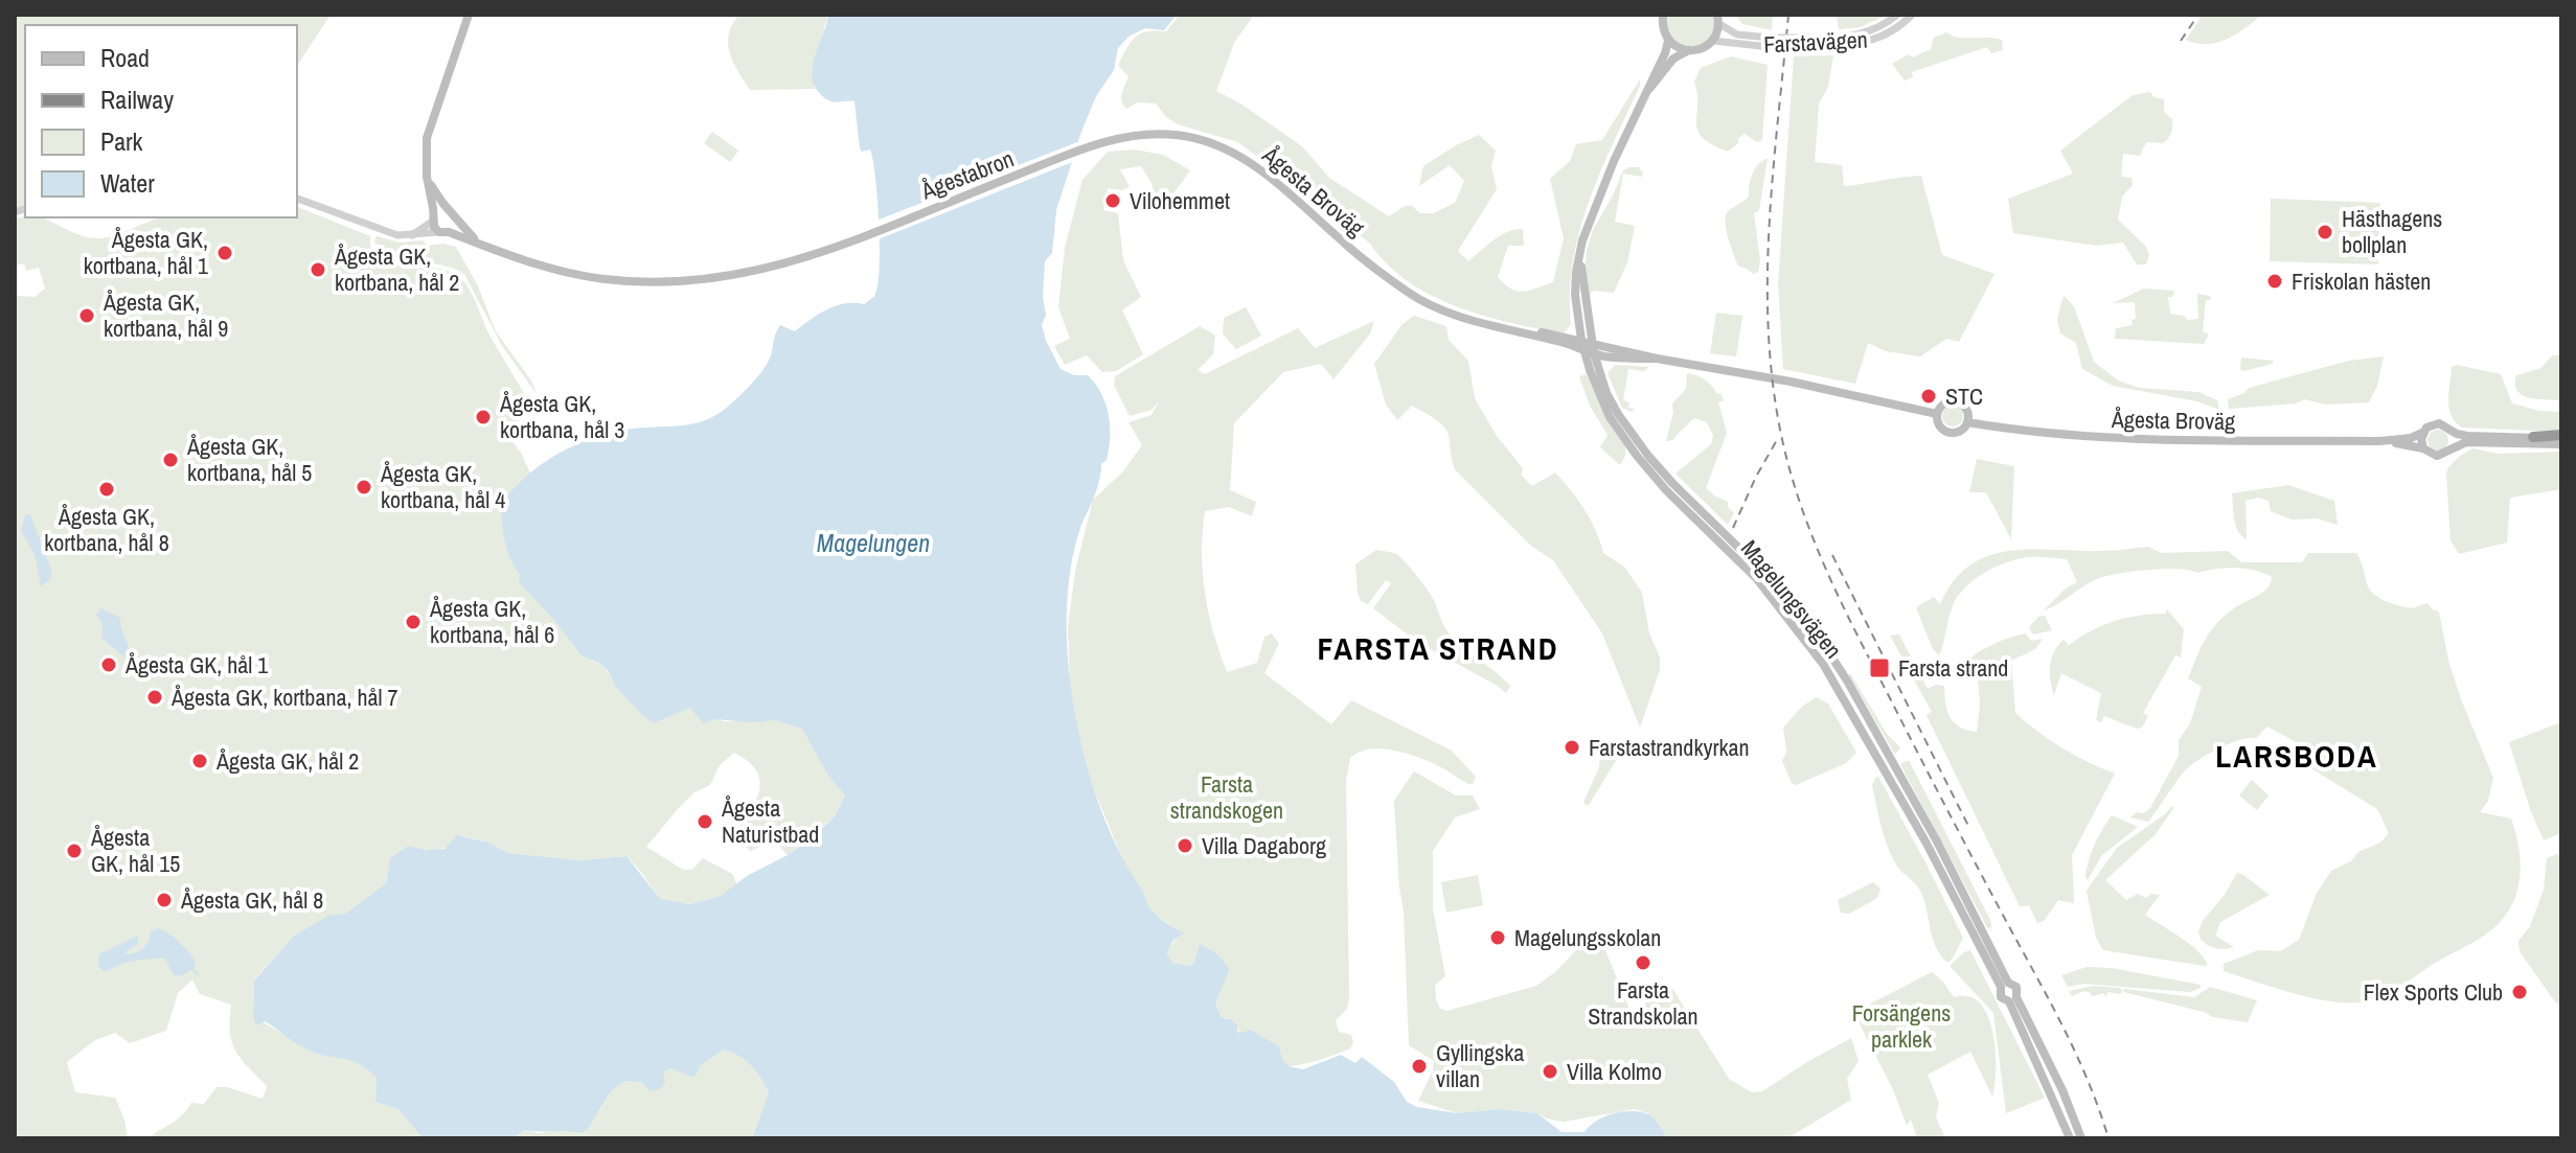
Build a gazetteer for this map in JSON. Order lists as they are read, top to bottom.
{
  "streets": {
    "main road": ["Ågestabron", "Ågesta Broväg", "Magelungsvägen"],
    "street": ["Farstavägen"]
  },
  "crossings": [
    ["Ågestabron", "Ågesta Broväg"],
    ["Ågesta Broväg", "Magelungsvägen"]
  ],
  "districts": ["FARSTA STRAND", "LARSBODA"],
  "water": ["Magelungen"],
  "parks": ["Farsta strandskogen", "Forsängens parklek"],
  "places": {
    "other": [
      "Vilohemmet",
      "Hästhagens bollplan",
      "Ågesta GK, kortbana, hål 1",
      "Ågesta GK, kortbana, hål 2",
      "Friskolan hästen",
      "Ågesta GK, kortbana, hål 9",
      "STC",
      "Ågesta GK, kortbana, hål 3",
      "Ågesta GK, kortbana, hål 5",
      "Ågesta GK, kortbana, hål 4",
      "Ågesta GK, kortbana, hål 8",
      "Ågesta GK, kortbana, hål 6",
      "Ågesta GK, hål 1",
      "Ågesta GK, kortbana, hål 7",
      "Farstastrandkyrkan",
      "Ågesta GK, hål 2",
      "Ågesta Naturistbad",
      "Villa Dagaborg",
      "Ågesta GK, hål 15",
      "Ågesta GK, hål 8",
      "Magelungsskolan",
      "Farsta Strandskolan",
      "Flex Sports Club",
      "Gyllingska villan",
      "Villa Kolmo"
    ],
    "transit": ["Farsta strand"]
  },
  "legend": [
    "Road",
    "Railway",
    "Park",
    "Water"
  ]
}
